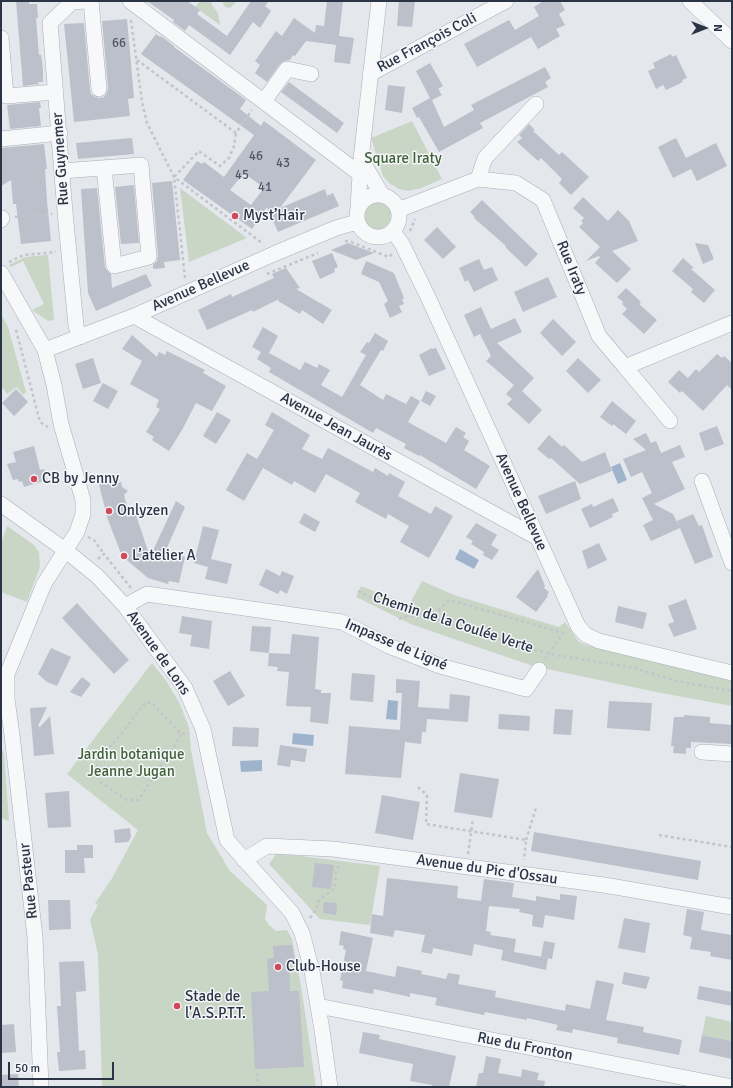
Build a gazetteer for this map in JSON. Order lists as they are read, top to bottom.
{
  "streets": {
    "street": [
      "Rue François Coli",
      "Rue Guynemer",
      "Rue Iraty",
      "Avenue Bellevue",
      "Avenue Jean Jaurès",
      "Impasse de Ligné",
      "Avenue de Lons",
      "Avenue du Pic d'Ossau",
      "Rue Pasteur",
      "Rue du Fronton"
    ],
    "path": ["Chemin de la Coulée Verte"]
  },
  "crossings": [
    ["Rue Guynemer", "Avenue Bellevue"],
    ["Rue Iraty", "Avenue Bellevue"],
    ["Avenue Bellevue", "Avenue Jean Jaurès"],
    ["Impasse de Ligné", "Avenue de Lons"],
    ["Avenue de Lons", "Avenue du Pic d'Ossau"],
    ["Avenue de Lons", "Rue du Fronton"]
  ],
  "parks": ["Square Iraty", "Jardin botanique Jeanne Jugan"],
  "places": [
    "Myst’Hair",
    "CB by Jenny",
    "Onlyzen",
    "L’atelier A",
    "Club-House",
    "Stade de l'A.S.P.T.T."
  ],
  "house_numbers": [
    "66",
    "46",
    "43",
    "45",
    "41"
  ],
  "scale_bar": "50 m",
  "north": "right"
}
